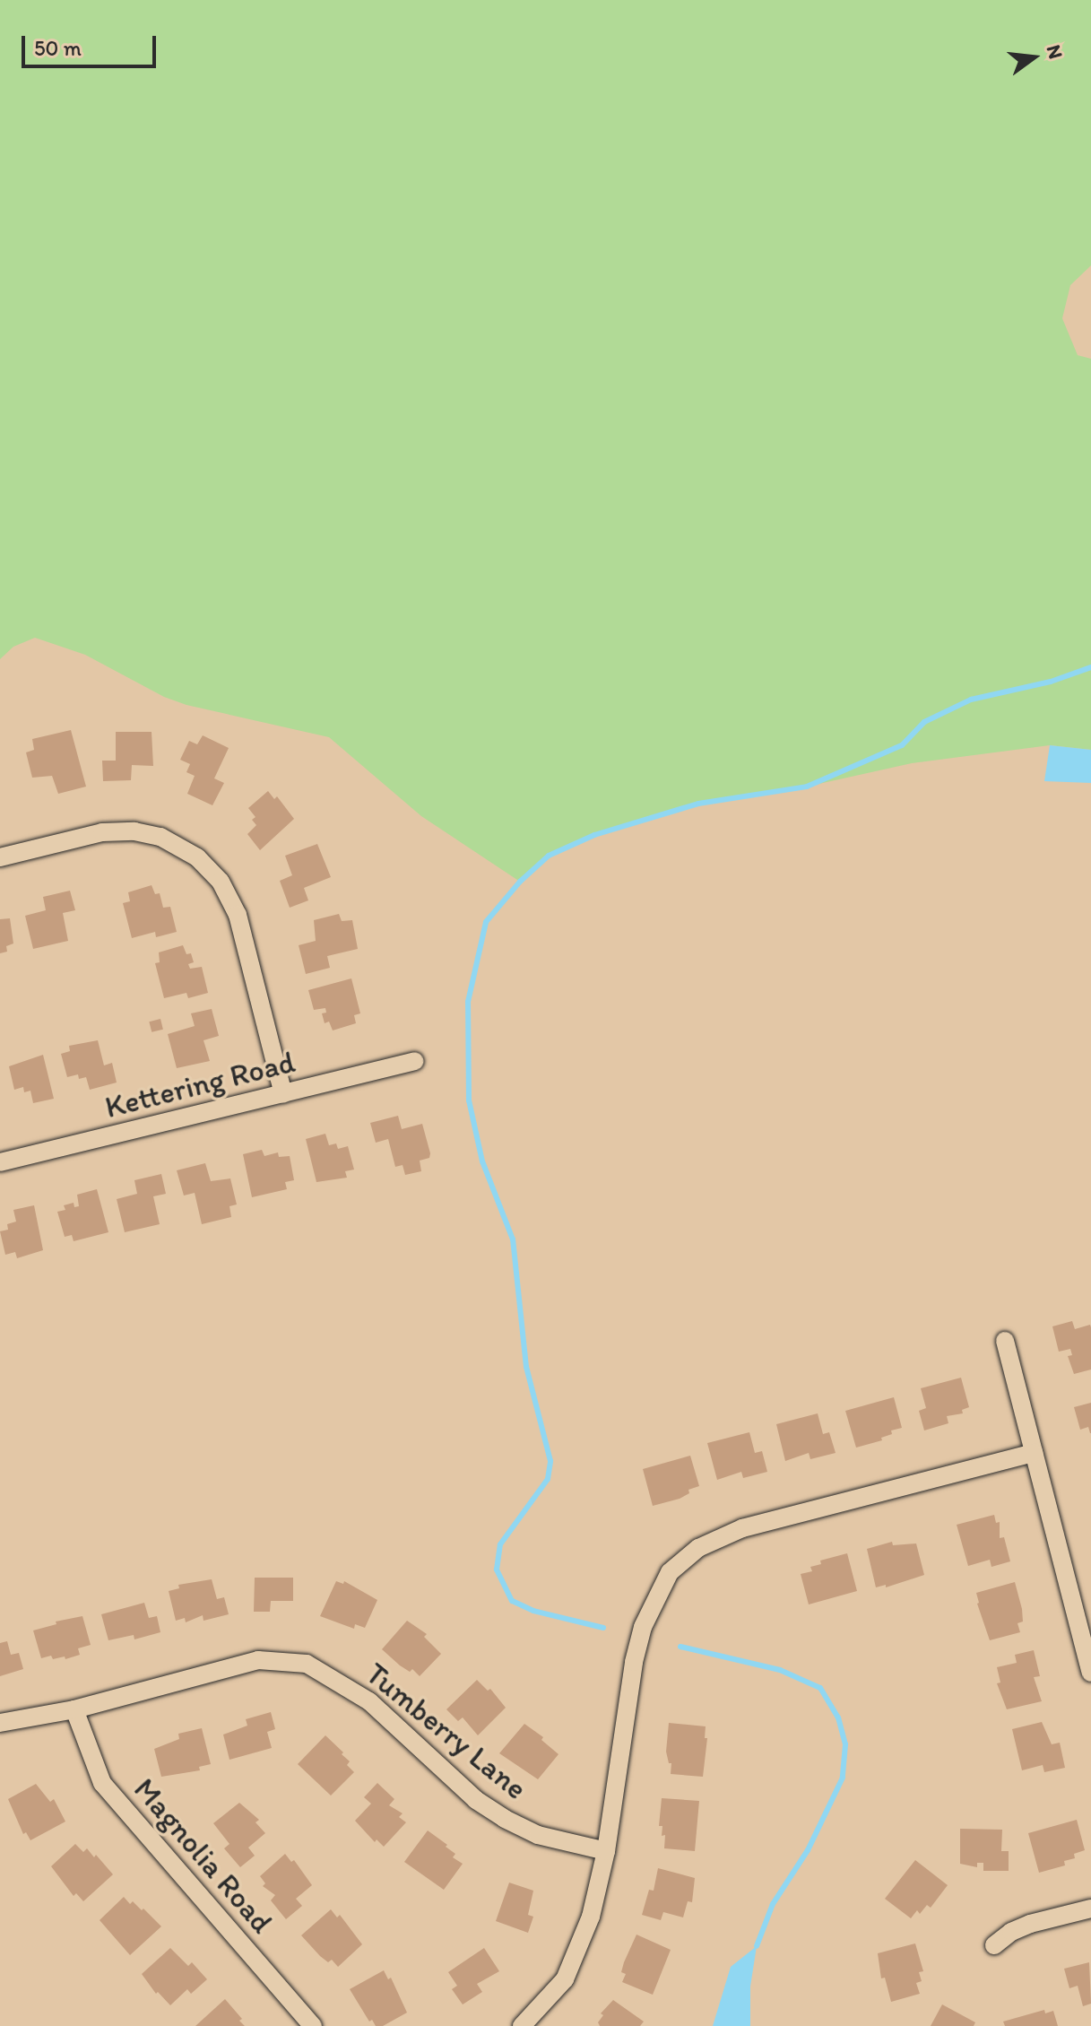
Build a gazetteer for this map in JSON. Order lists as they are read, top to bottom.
{
  "streets": {
    "street": ["Kettering Road", "Tumberry Lane", "Magnolia Road"]
  },
  "crossings": [
    ["Tumberry Lane", "Magnolia Road"]
  ],
  "scale_bar": "50 m",
  "north": "right"
}
